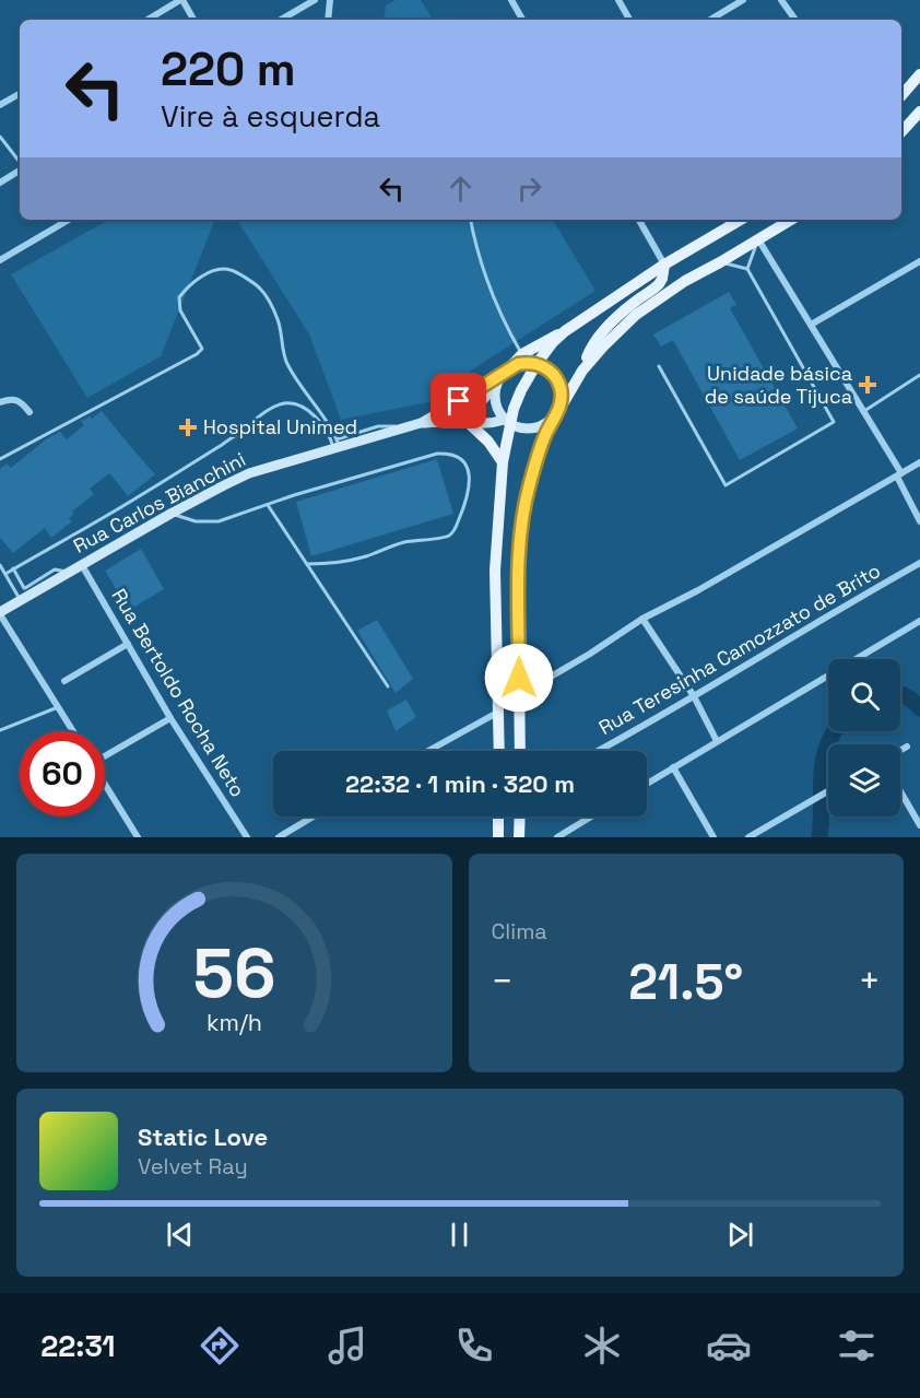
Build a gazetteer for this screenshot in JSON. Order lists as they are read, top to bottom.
{
  "streets": {
    "street": ["Rua Carlos Bianchini", "Rua Teresinha Camozzato de Brito", "Rua Bertoldo Rocha Neto"]
  },
  "crossings": [
    ["Rua Carlos Bianchini", "Rua Bertoldo Rocha Neto"]
  ],
  "places": {
    "health": ["Unidade básica de saúde Tijuca", "Hospital Unimed"]
  },
  "page": {
    "turn": ["220 m", "Vire à esquerda"],
    "limit": "60",
    "trip": "22:32 · 1 min · 320 m",
    "tile": "Clima",
    "heat": ["−", "21.5°", "+"],
    "song": ["Static Love", "Velvet Ray"],
    "tabs": "22:31",
    "gauge": ["56", "km/h"]
  }
}
